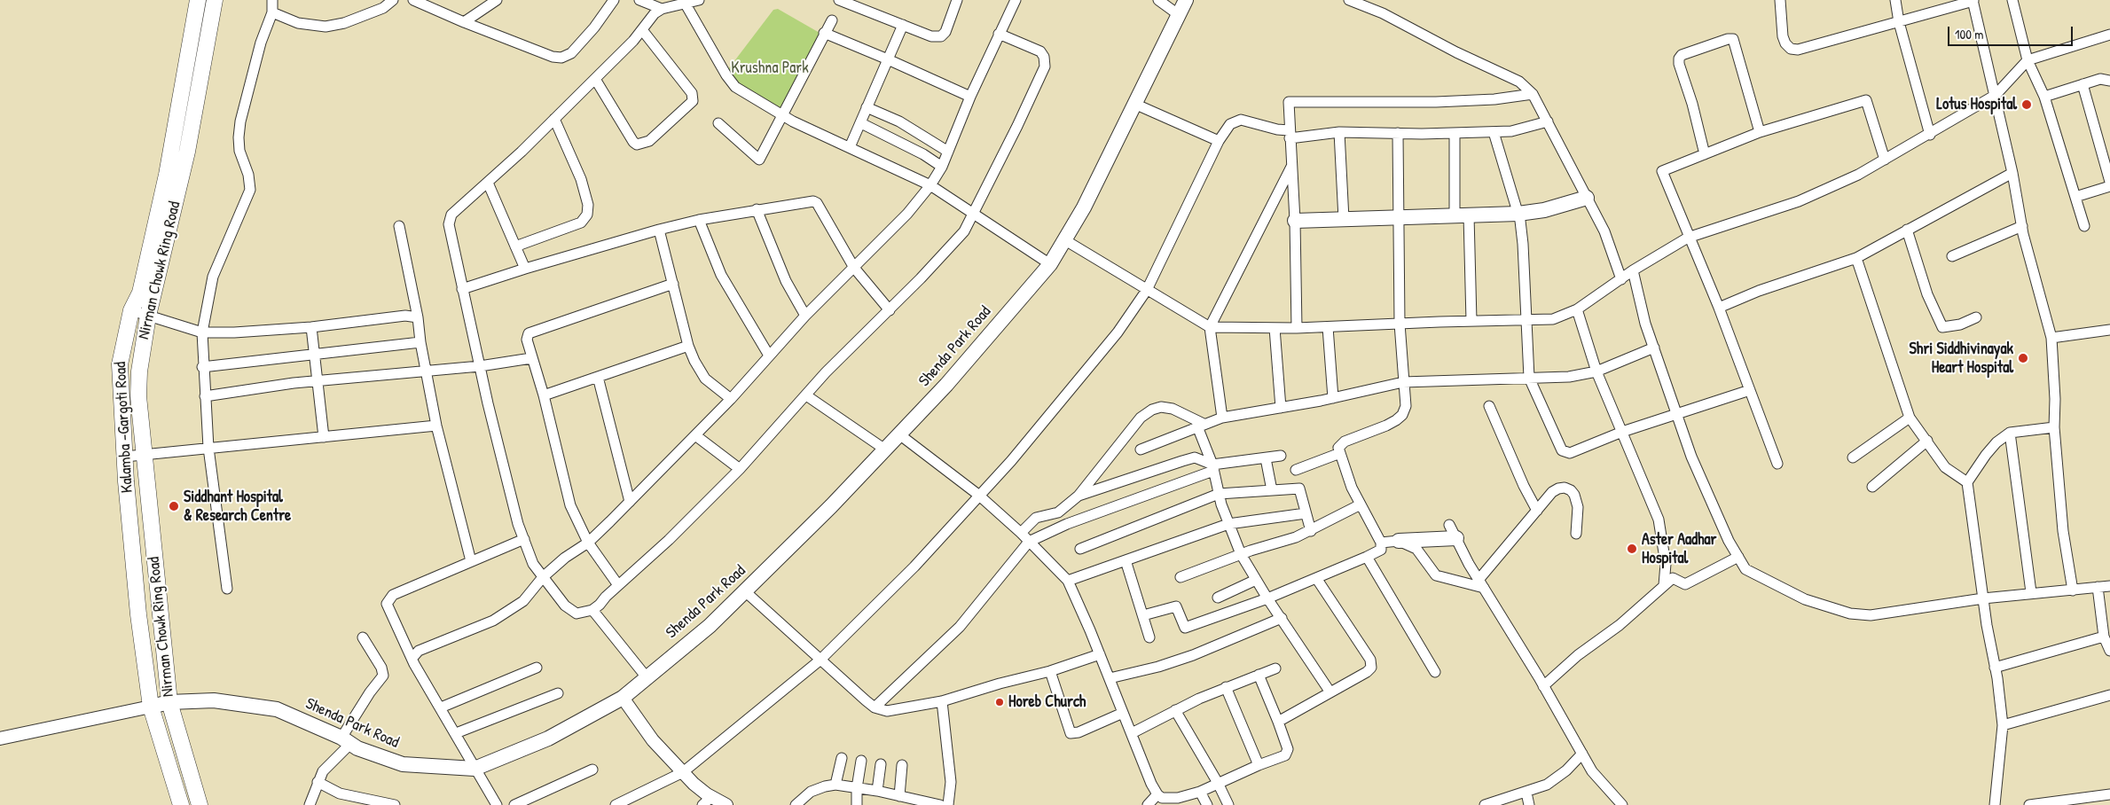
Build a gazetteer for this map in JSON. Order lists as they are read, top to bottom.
{
  "streets": {
    "main road": ["Nirman Chowk Ring Road", "Shenda Park Road", "Kalamba -Gargoti Road"]
  },
  "crossings": [
    ["Nirman Chowk Ring Road", "Shenda Park Road"],
    ["Shenda Park Road", "Kalamba -Gargoti Road"]
  ],
  "parks": ["Krushna Park"],
  "places": [
    "Lotus Hospital",
    "Shri Siddhivinayak Heart Hospital",
    "Siddhant Hospital & Research Centre",
    "Aster Aadhar Hospital",
    "Horeb Church"
  ],
  "scale_bar": "100 m"
}
